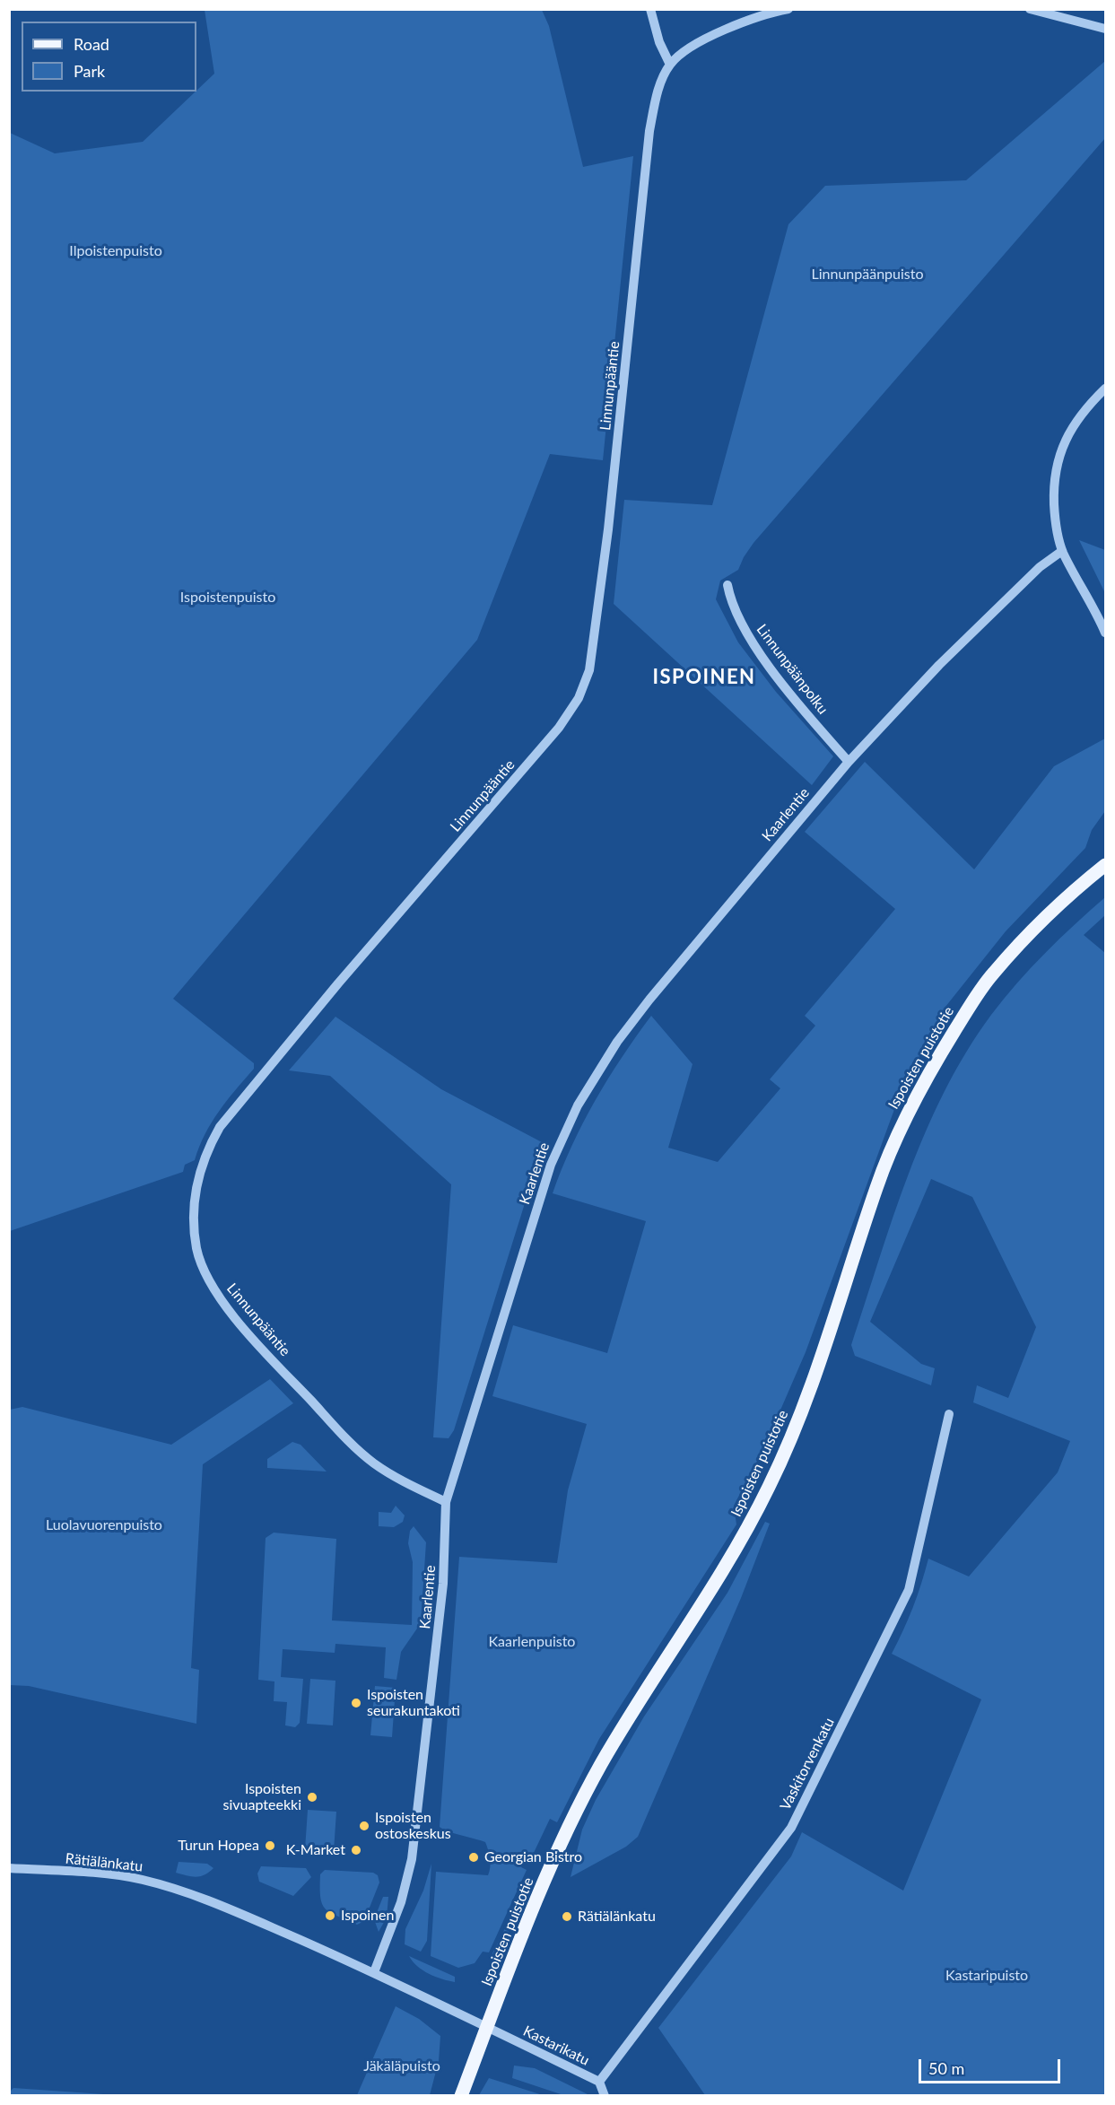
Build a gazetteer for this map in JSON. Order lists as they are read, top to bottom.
{
  "streets": {
    "main road": ["Ispoisten puistotie"],
    "street": [
      "Linnunpääntie",
      "Linnunpäänpolku",
      "Kaarlentie",
      "Vaskitorvenkatu",
      "Rätiälänkatu",
      "Kastarikatu"
    ]
  },
  "crossings": [
    ["Linnunpääntie", "Kaarlentie"],
    ["Linnunpäänpolku", "Kaarlentie"],
    ["Kaarlentie", "Rätiälänkatu"],
    ["Ispoisten puistotie", "Rätiälänkatu"],
    ["Ispoisten puistotie", "Kastarikatu"],
    ["Vaskitorvenkatu", "Kastarikatu"],
    ["Rätiälänkatu", "Kastarikatu"]
  ],
  "districts": ["ISPOINEN"],
  "parks": [
    "Ilpoistenpuisto",
    "Linnunpäänpuisto",
    "Ispoistenpuisto",
    "Luolavuorenpuisto",
    "Kaarlenpuisto",
    "Kastaripuisto",
    "Jäkäläpuisto"
  ],
  "places": [
    "Ispoisten seurakuntakoti",
    "Ispoisten sivuapteekki",
    "Ispoisten ostoskeskus",
    "Turun Hopea",
    "K-Market",
    "Georgian Bistro",
    "Ispoinen",
    "Rätiälänkatu"
  ],
  "legend": ["Road", "Park"],
  "scale_bar": "50 m"
}
